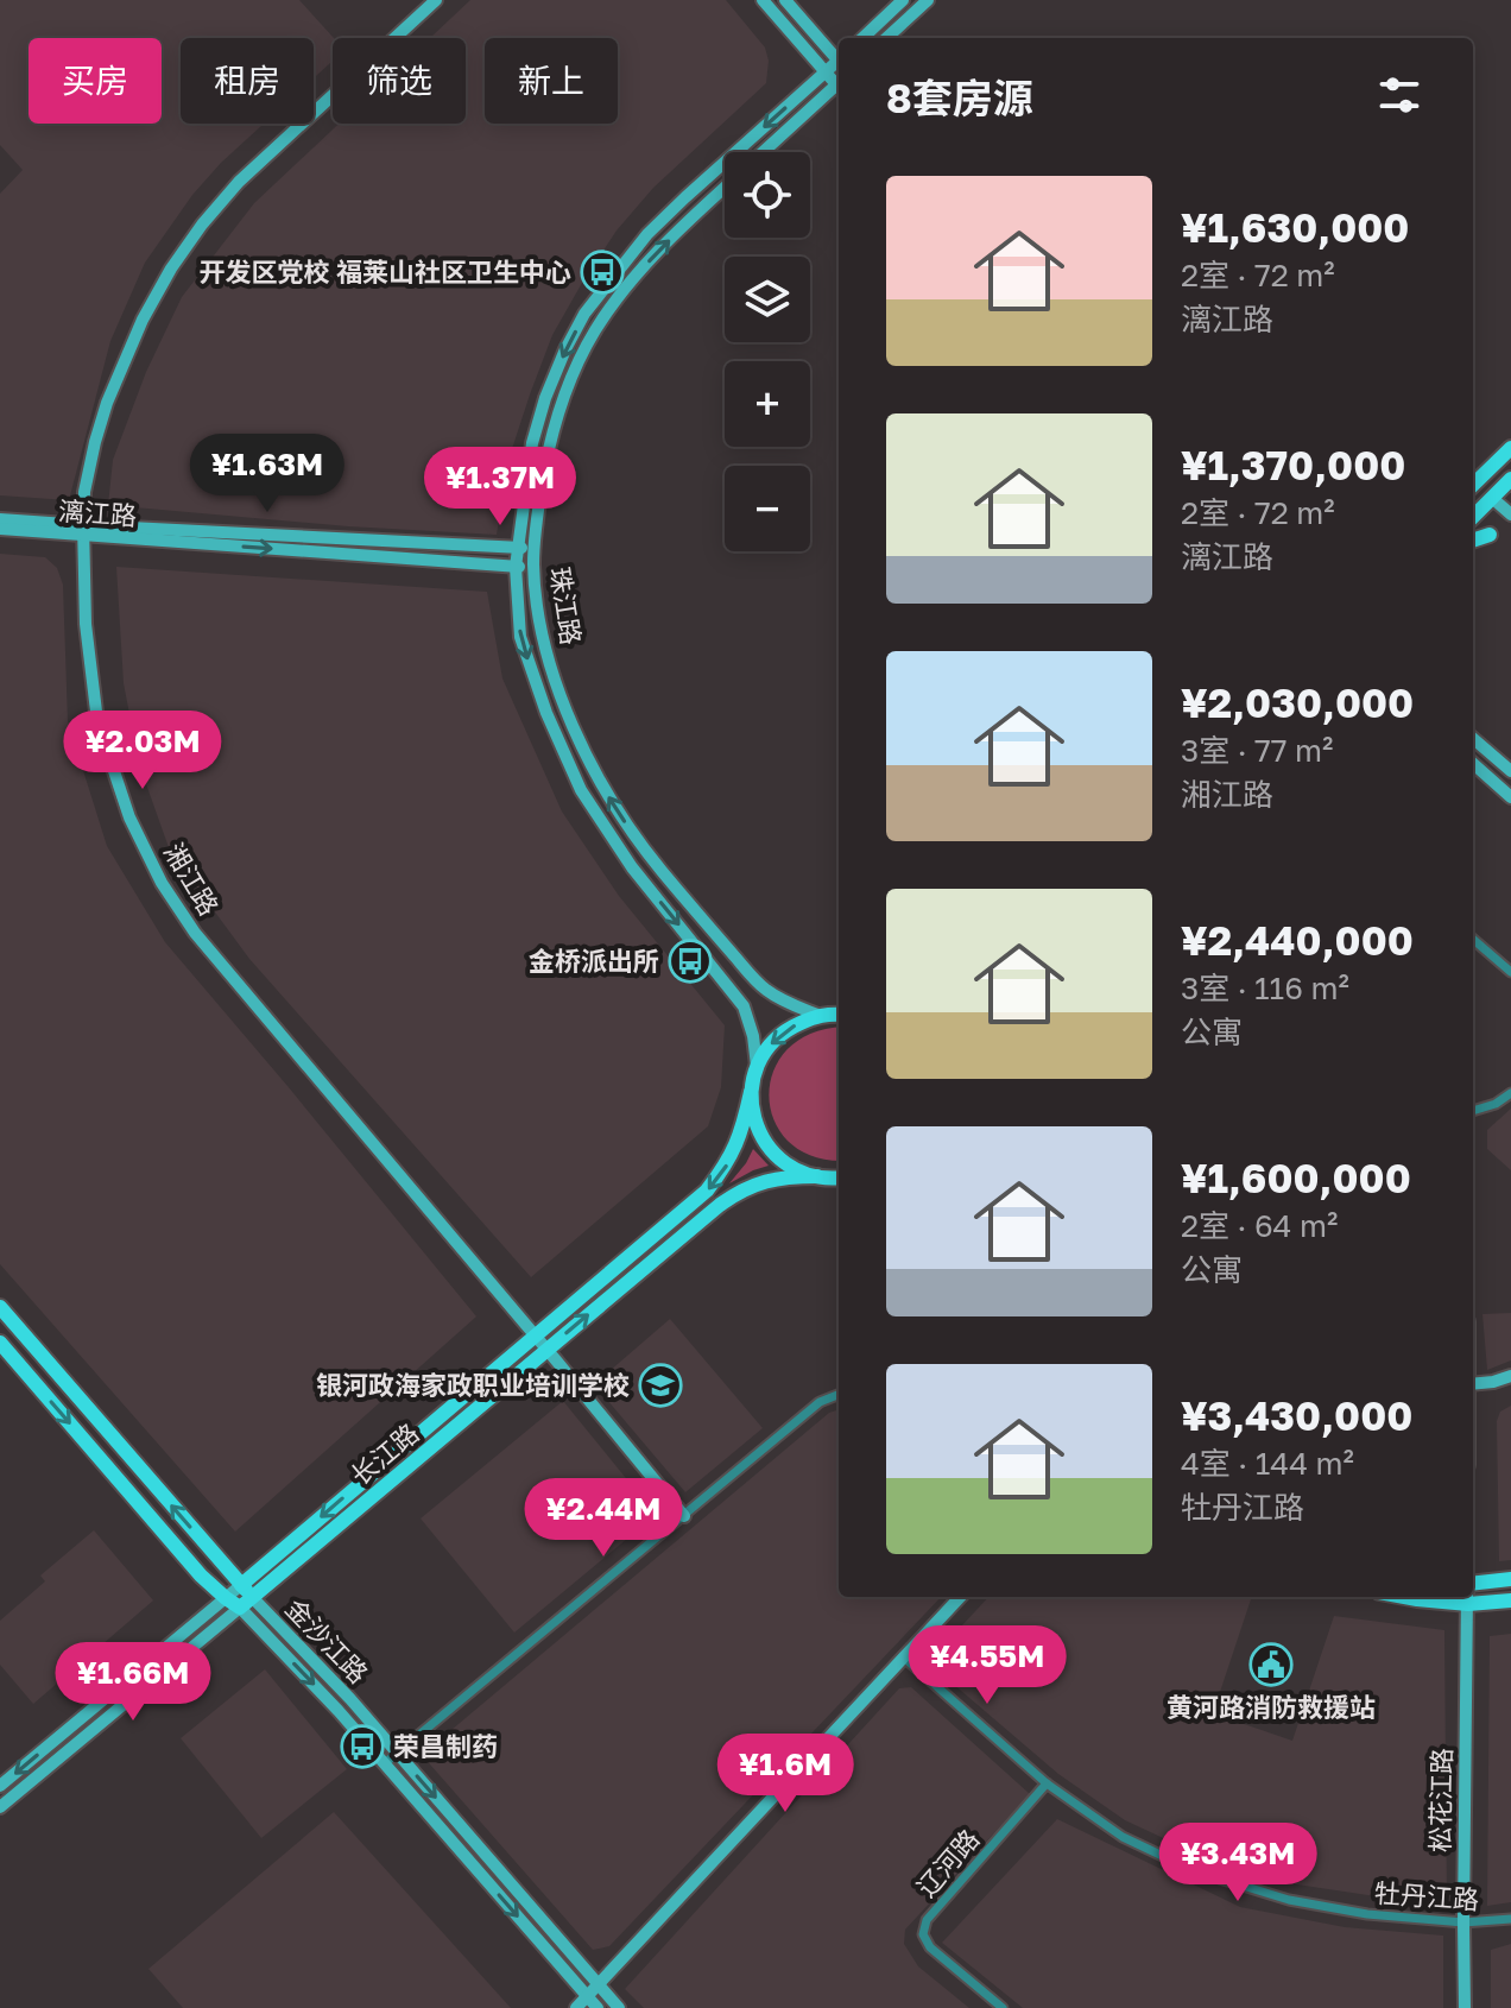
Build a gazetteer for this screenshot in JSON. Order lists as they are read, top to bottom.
{
  "streets": {
    "main road": [
      "漓江路",
      "珠江路",
      "湘江路",
      "长江路",
      "金沙江路",
      "松花江路"
    ],
    "street": ["辽河路", "牡丹江路"]
  },
  "crossings": [
    ["漓江路", "珠江路"],
    ["漓江路", "湘江路"],
    ["湘江路", "长江路"],
    ["长江路", "金沙江路"],
    ["松花江路", "牡丹江路"],
    ["辽河路", "牡丹江路"]
  ],
  "places": {
    "bus stop": ["开发区党校 福莱山社区卫生中心", "金桥派出所", "荣昌制药"],
    "school or university": ["银河政海家政职业培训学校"],
    "public building": ["黄河路消防救援站"]
  },
  "page": {
    "chip": [
      "买房",
      "租房",
      "筛选",
      "新上"
    ],
    "heading": "8套房源",
    "map_buttons": ["+", "−"],
    "list": [
      {
        "name": "¥1,630,000",
        "note": "2室 · 72 m² · 漓江路"
      },
      {
        "name": "¥1,370,000",
        "note": "2室 · 72 m² · 漓江路"
      },
      {
        "name": "¥2,030,000",
        "note": "3室 · 77 m² · 湘江路"
      },
      {
        "name": "¥2,440,000",
        "note": "3室 · 116 m² · 公寓"
      },
      {
        "name": "¥1,600,000",
        "note": "2室 · 64 m² · 公寓"
      },
      {
        "name": "¥3,430,000",
        "note": "4室 · 144 m² · 牡丹江路"
      }
    ],
    "price": [
      "¥1.63M",
      "¥1.37M",
      "¥2.03M",
      "¥2.44M",
      "¥4.55M",
      "¥1.66M",
      "¥1.6M",
      "¥3.43M"
    ]
  }
}
